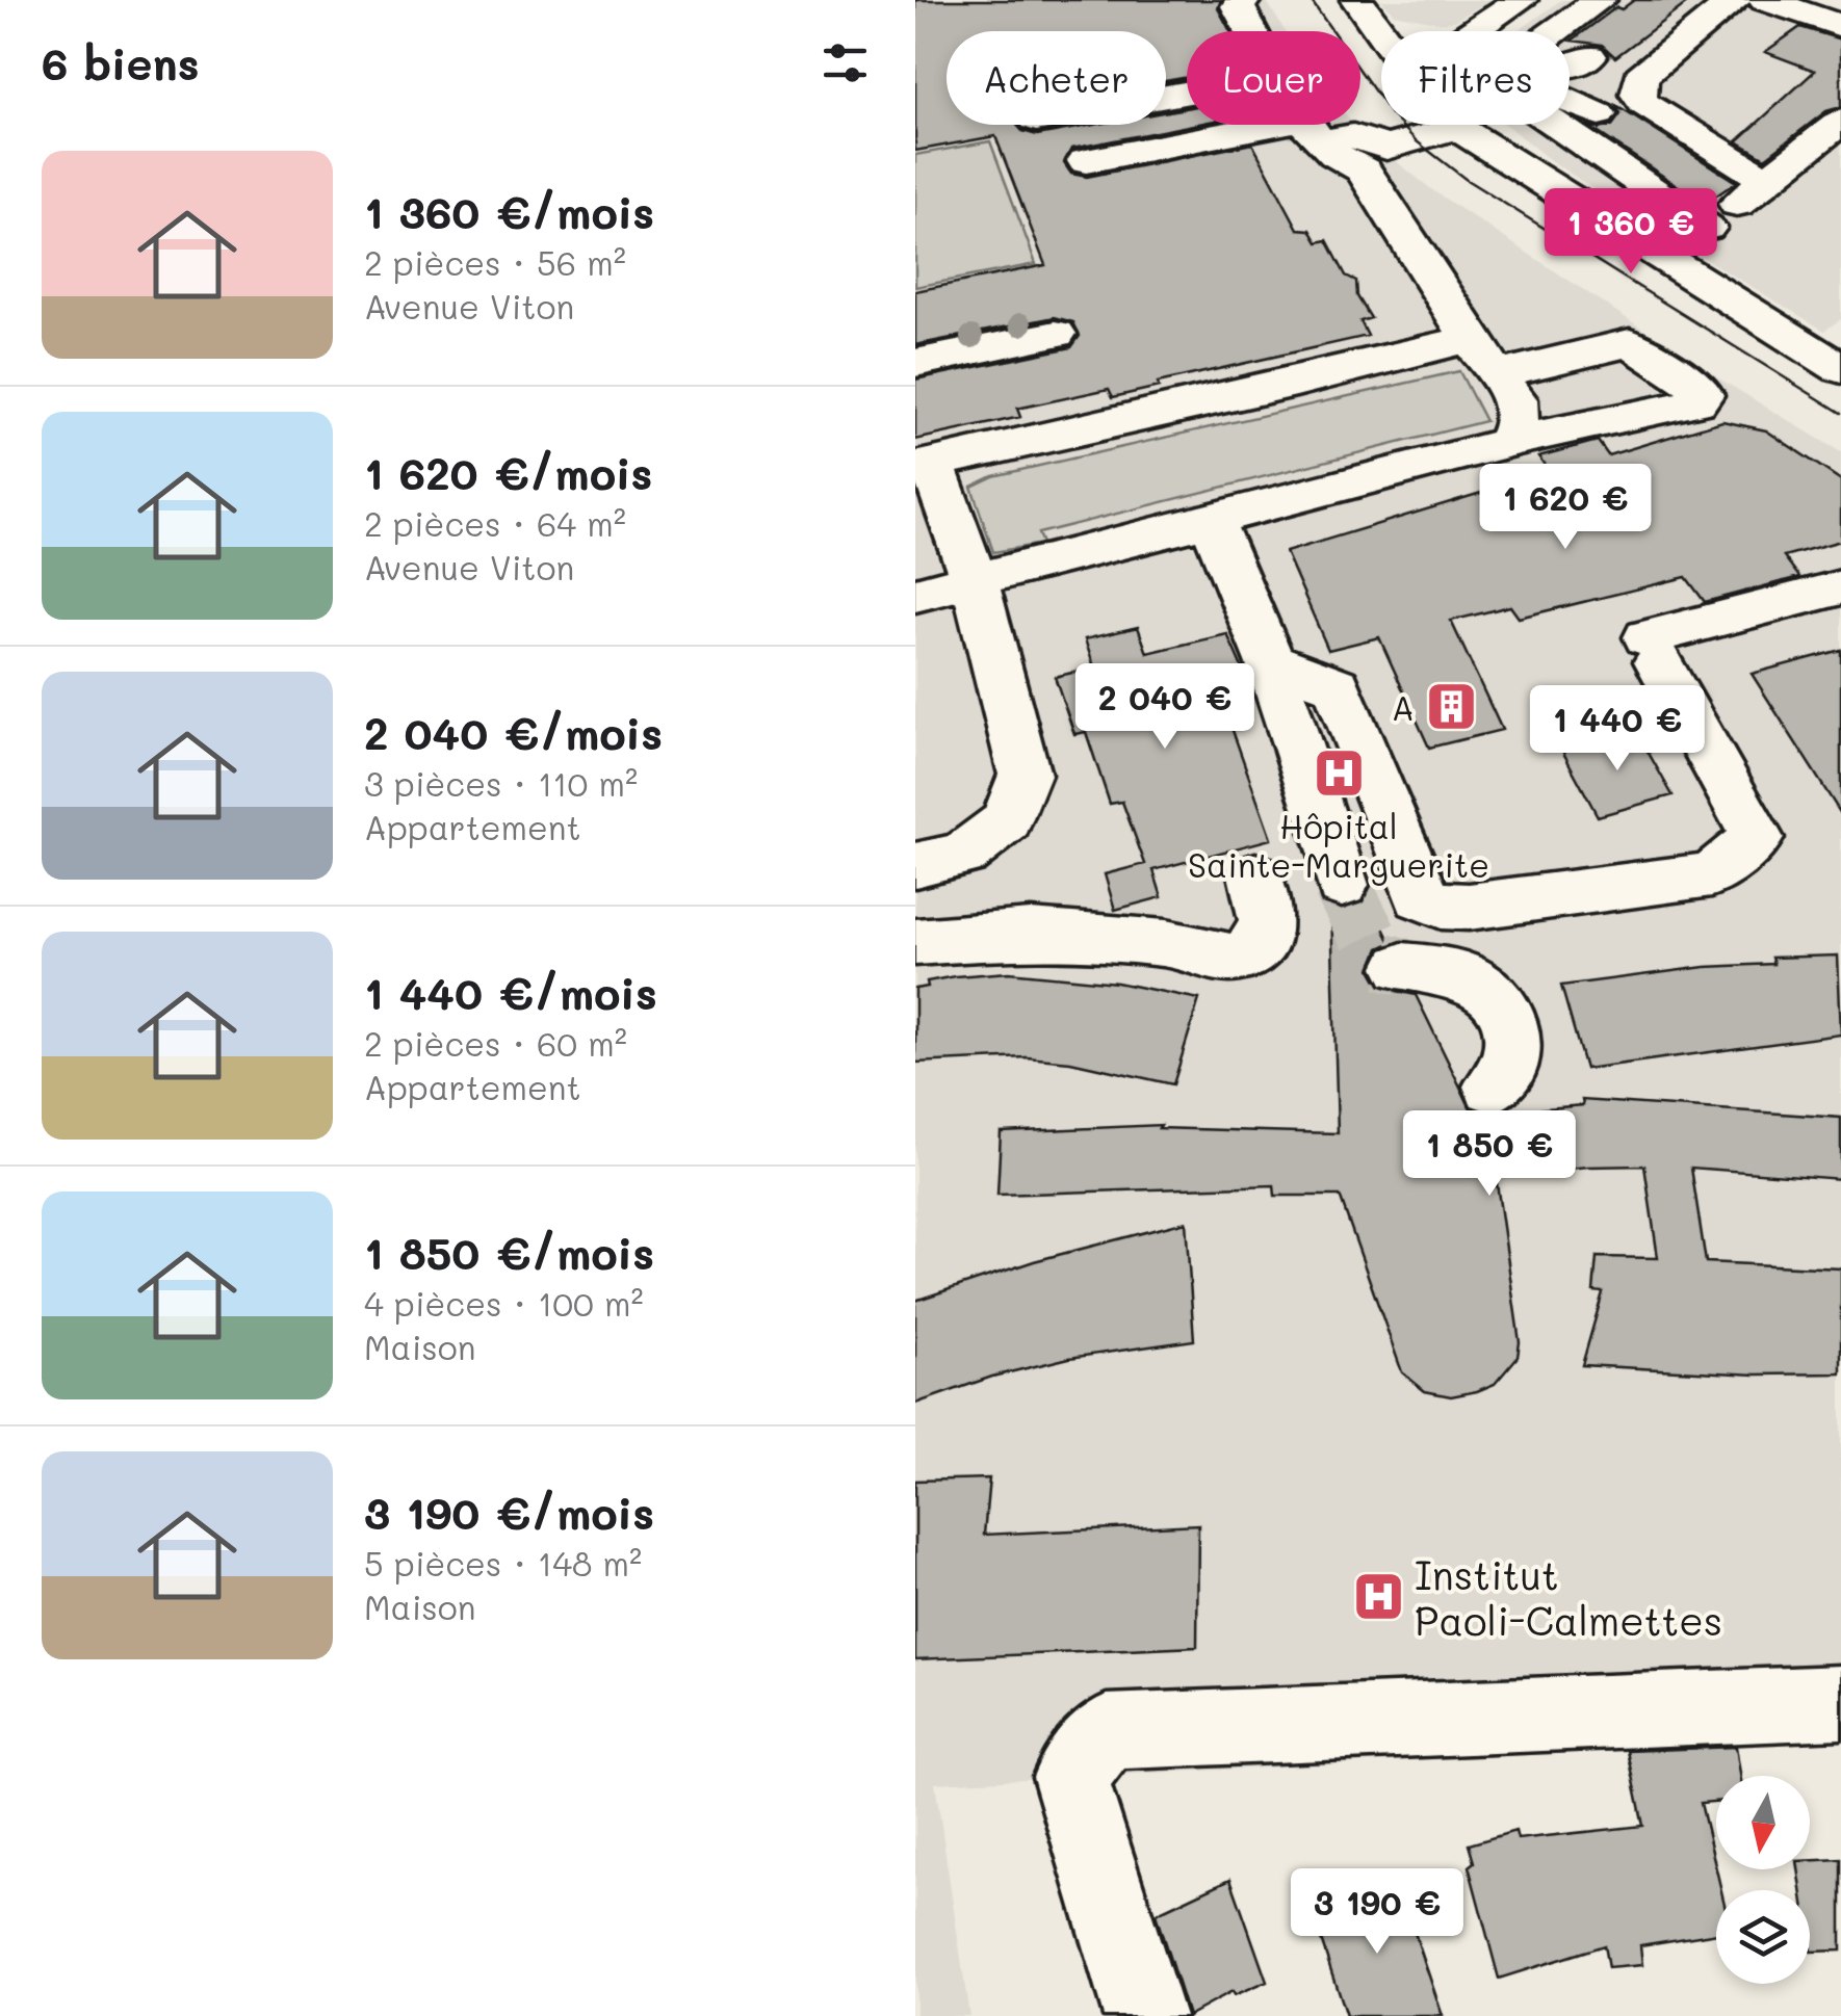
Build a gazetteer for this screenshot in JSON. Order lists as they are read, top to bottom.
{
  "places": {
    "building": ["A"],
    "hospital": ["Hôpital Sainte-Marguerite", "Institut Paoli-Calmettes"]
  },
  "north": "bottom",
  "page": {
    "heading": "6 biens",
    "chip": ["Acheter", "Louer", "Filtres"],
    "list": [
      {
        "name": "1 360 €/mois",
        "note": "2 pièces · 56 m² · Avenue Viton"
      },
      {
        "name": "1 620 €/mois",
        "note": "2 pièces · 64 m² · Avenue Viton"
      },
      {
        "name": "2 040 €/mois",
        "note": "3 pièces · 110 m² · Appartement"
      },
      {
        "name": "1 440 €/mois",
        "note": "2 pièces · 60 m² · Appartement"
      },
      {
        "name": "1 850 €/mois",
        "note": "4 pièces · 100 m² · Maison"
      },
      {
        "name": "3 190 €/mois",
        "note": "5 pièces · 148 m² · Maison"
      }
    ],
    "price": [
      "1 360 €",
      "1 620 €",
      "2 040 €",
      "1 440 €",
      "1 850 €",
      "3 190 €"
    ]
  }
}
